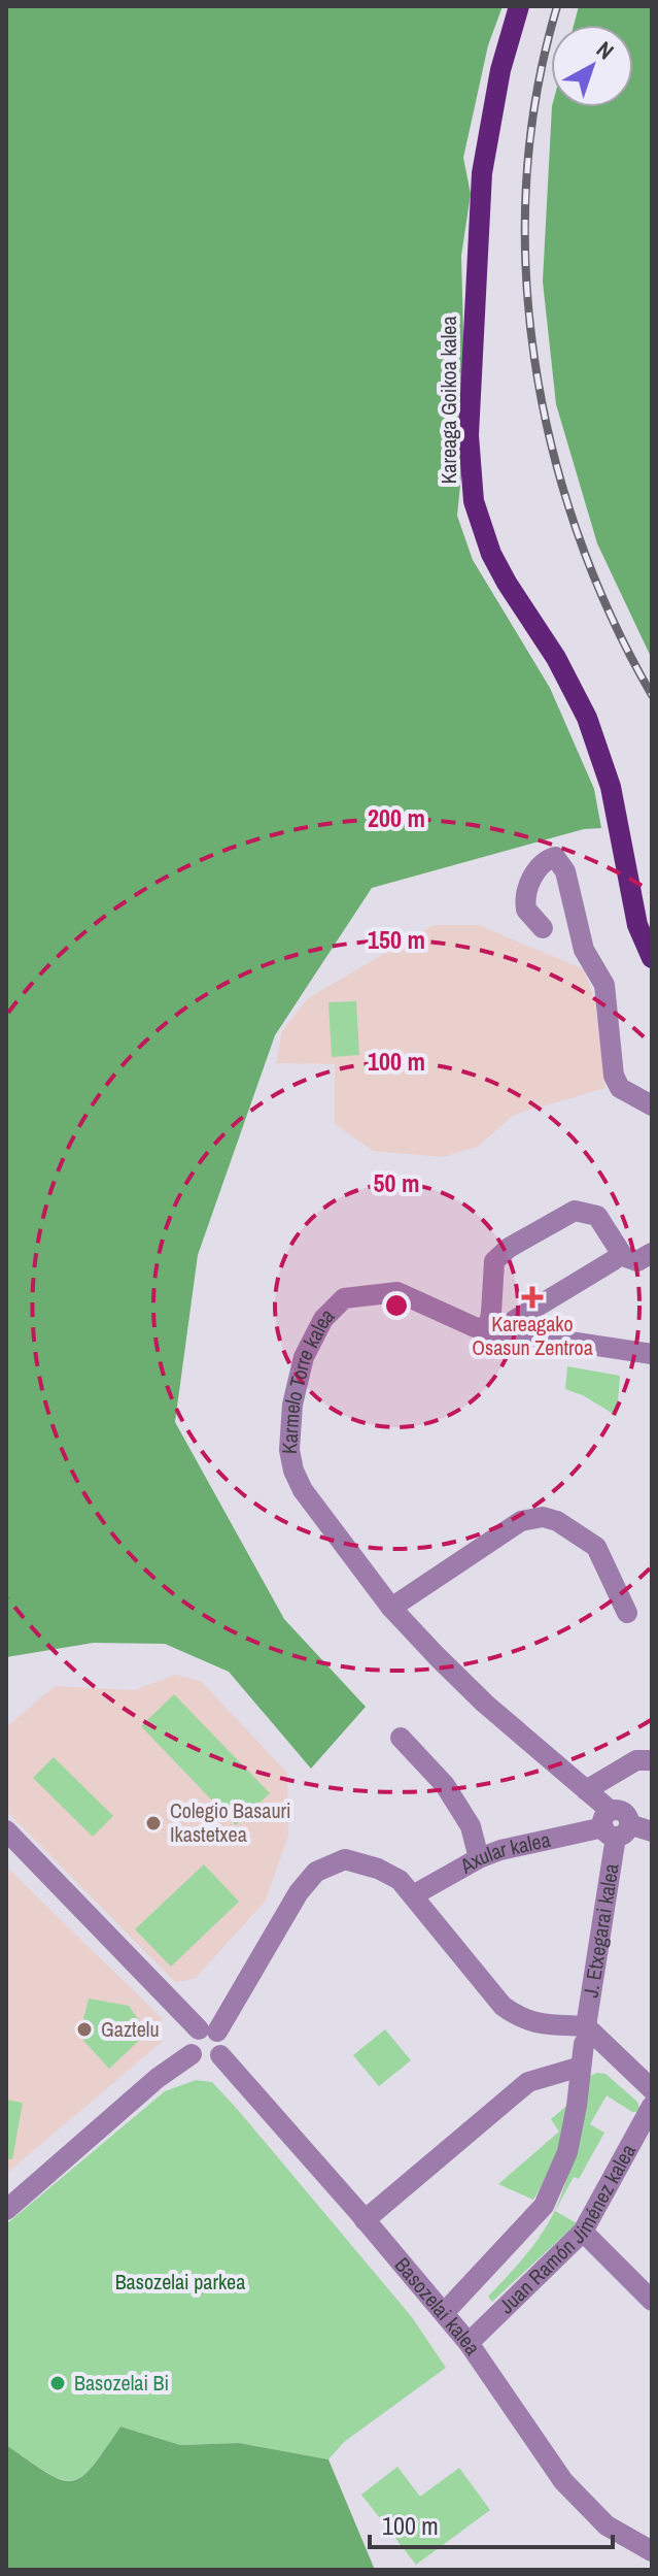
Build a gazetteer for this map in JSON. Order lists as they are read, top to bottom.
{
  "streets": {
    "main road": ["Kareaga Goikoa kalea"],
    "street": [
      "Karmelo Torre kalea",
      "Axular kalea",
      "J. Etxegarai kalea",
      "Juan Ramón Jiménez kalea",
      "Basozelai kalea"
    ]
  },
  "crossings": [
    ["Karmelo Torre kalea", "Axular kalea"],
    ["Karmelo Torre kalea", "J. Etxegarai kalea"],
    ["Axular kalea", "J. Etxegarai kalea"],
    ["J. Etxegarai kalea", "Basozelai kalea"],
    ["Juan Ramón Jiménez kalea", "Basozelai kalea"]
  ],
  "parks": ["Basozelai parkea"],
  "places": {
    "health": ["Kareagako Osasun Zentroa"],
    "other": ["Colegio Basauri Ikastetxea", "Gaztelu", "Basozelai Bi"]
  },
  "scale_bar": "100 m",
  "north": "top right",
  "rings": [
    "200 m",
    "150 m",
    "100 m",
    "50 m"
  ]
}
